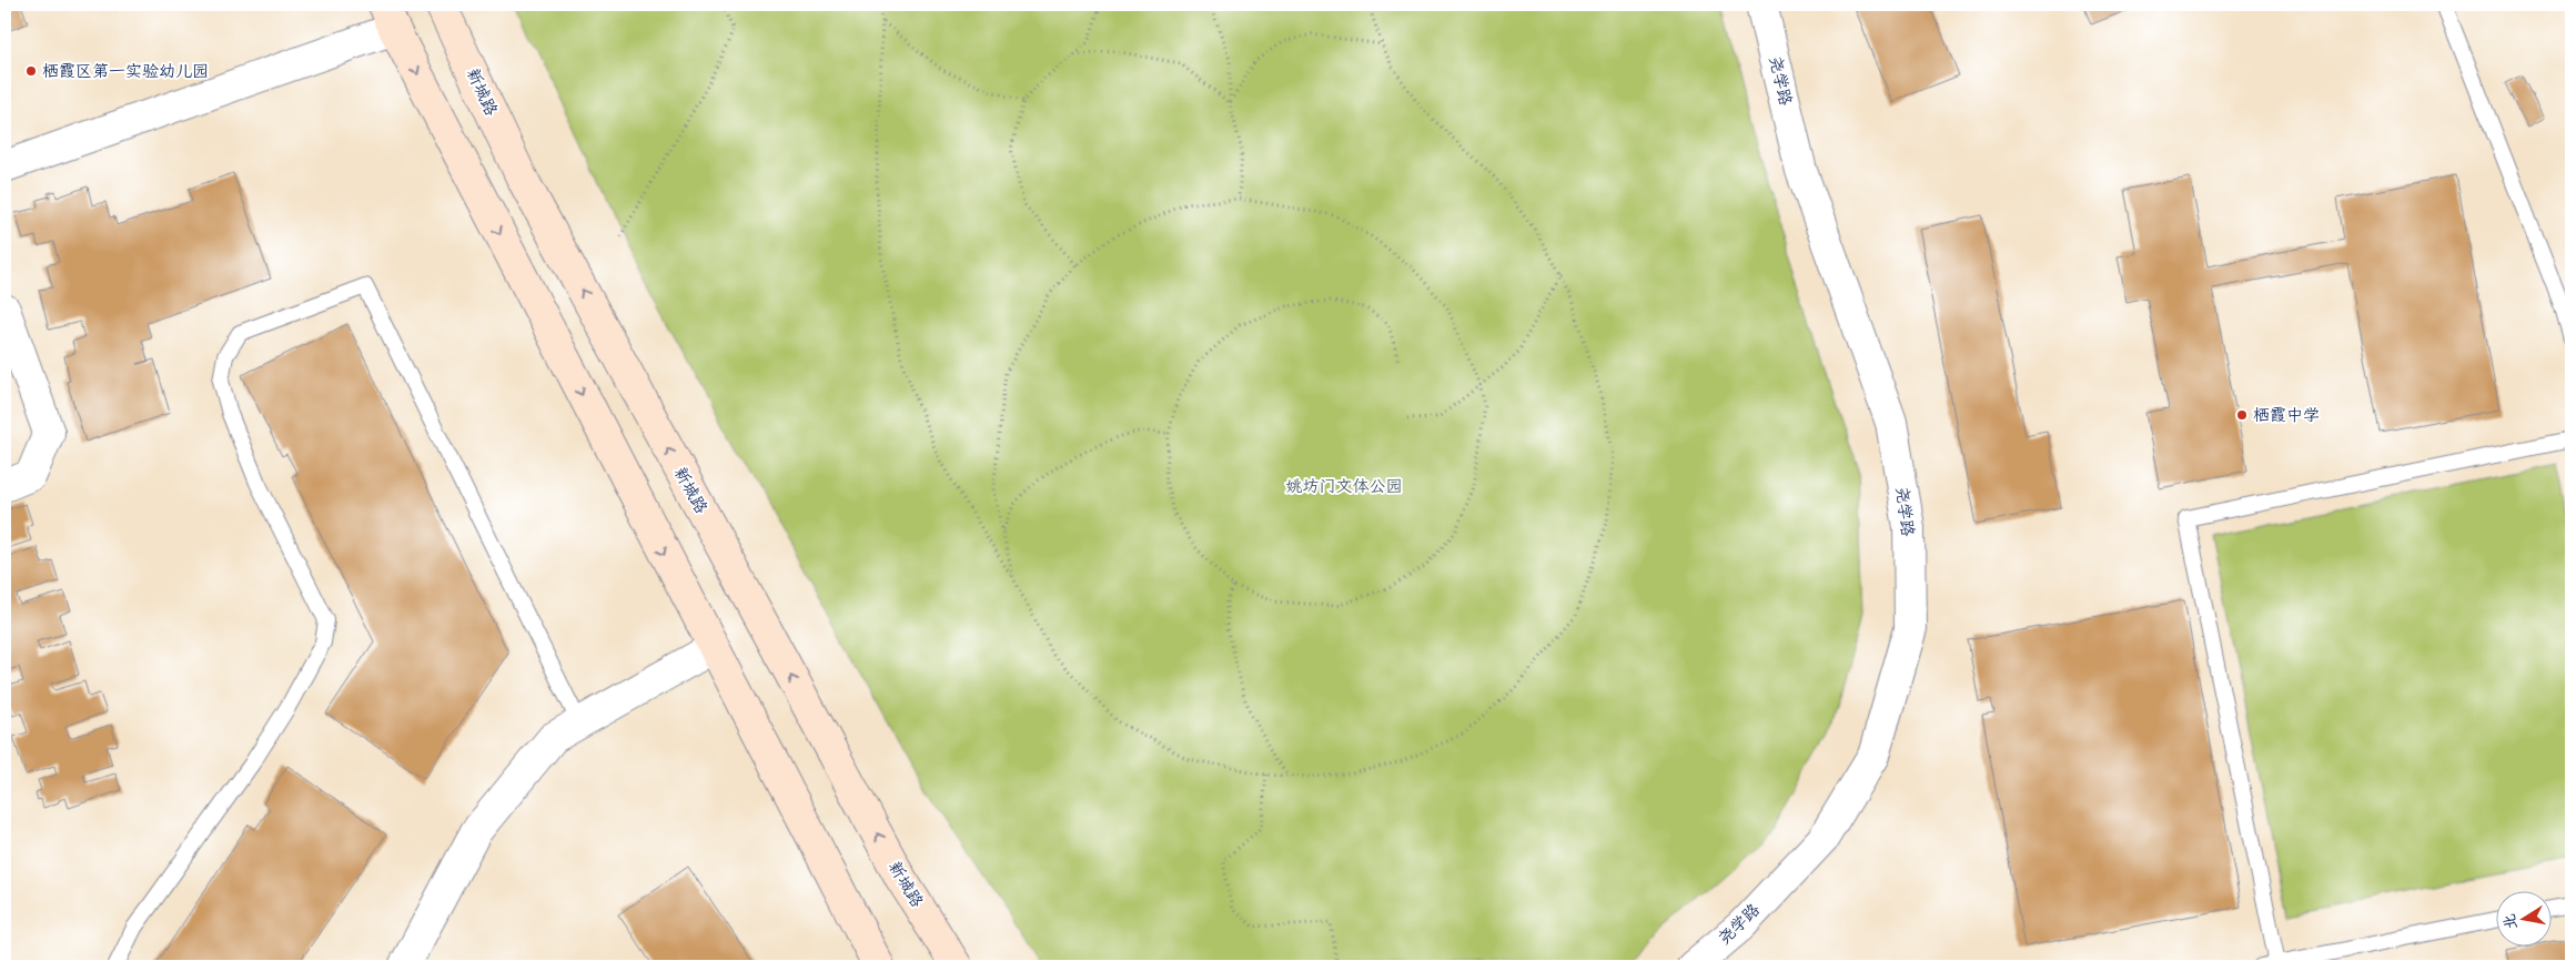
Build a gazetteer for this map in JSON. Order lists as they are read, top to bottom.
{
  "streets": {
    "main road": ["新城路"],
    "street": ["尧学路"]
  },
  "parks": ["姚坊门文体公园"],
  "places": ["栖霞区第一实验幼儿园", "栖霞中学"],
  "north": "left"
}
